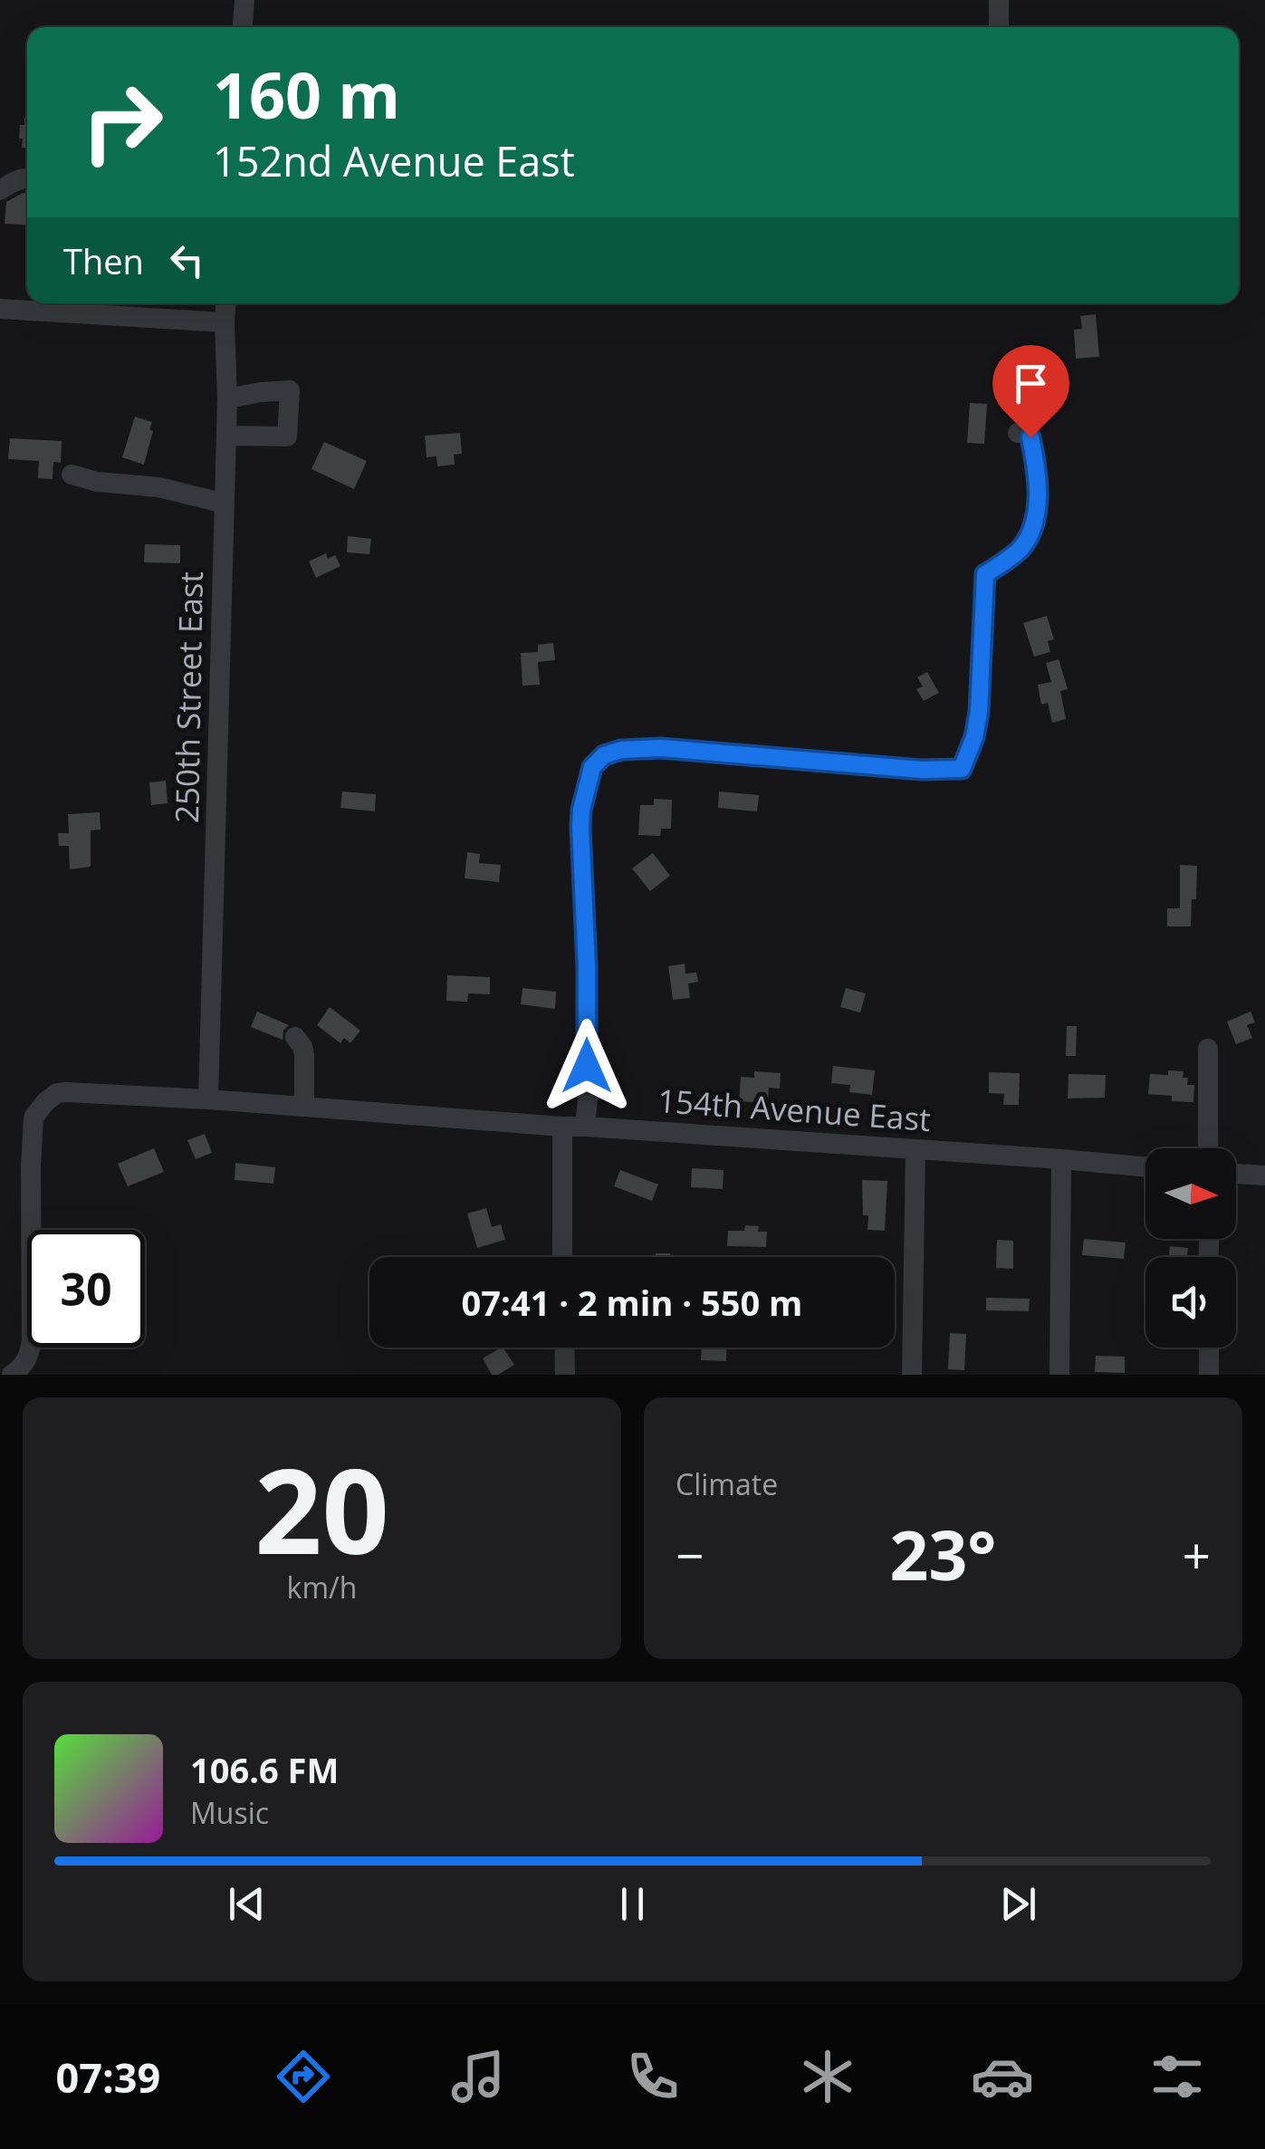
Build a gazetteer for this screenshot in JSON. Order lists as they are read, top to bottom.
{
  "streets": {
    "street": ["250th Street East", "154th Avenue East"]
  },
  "crossings": [
    ["250th Street East", "154th Avenue East"]
  ],
  "north": "right",
  "page": {
    "turn": ["160 m", "152nd Avenue East"],
    "then": "Then",
    "limit": "30",
    "trip": "07:41 · 2 min · 550 m",
    "tile": [
      ["20", "km/h"],
      "Climate"
    ],
    "heat": ["−", "23°", "+"],
    "song": ["106.6 FM", "Music"],
    "tabs": "07:39"
  }
}
